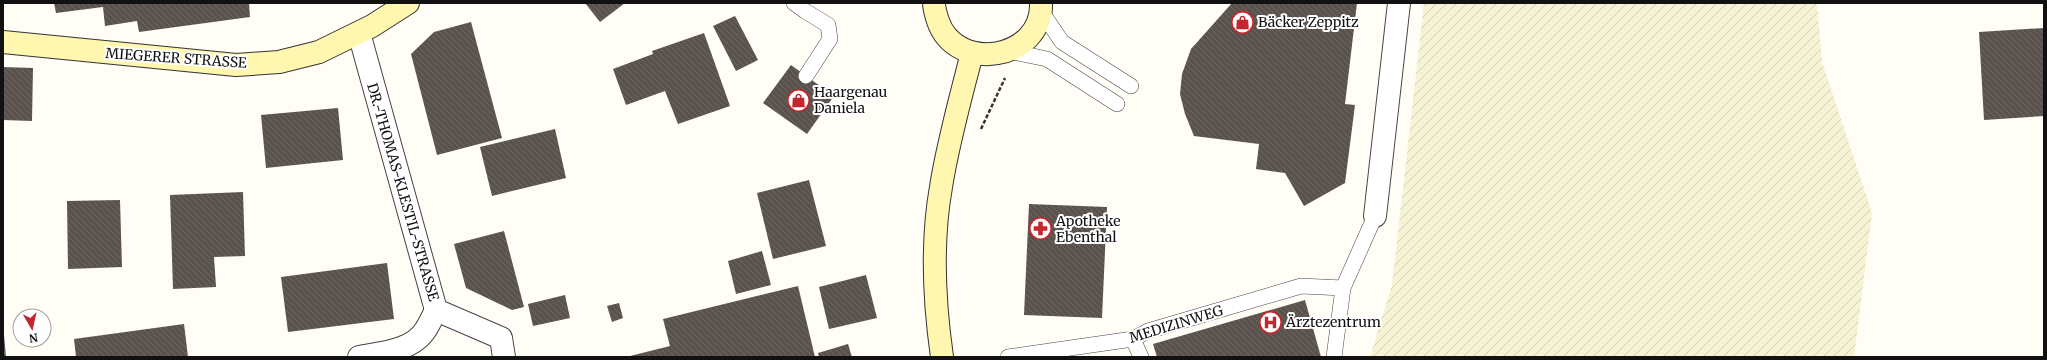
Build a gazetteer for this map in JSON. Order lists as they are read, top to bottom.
{
  "streets": {
    "main road": ["MIEGERER STRASSE"],
    "street": ["DR.-THOMAS-KLESTIL-STRASSE"],
    "lane": ["MEDIZINWEG"]
  },
  "crossings": [
    ["MIEGERER STRASSE", "DR.-THOMAS-KLESTIL-STRASSE"]
  ],
  "places": {
    "shop": ["Bäcker Zeppitz", "Haargenau Daniela"],
    "pharmacy": ["Apotheke Ebenthal"],
    "hospital": ["Ärztezentrum"]
  },
  "north": "bottom"
}
